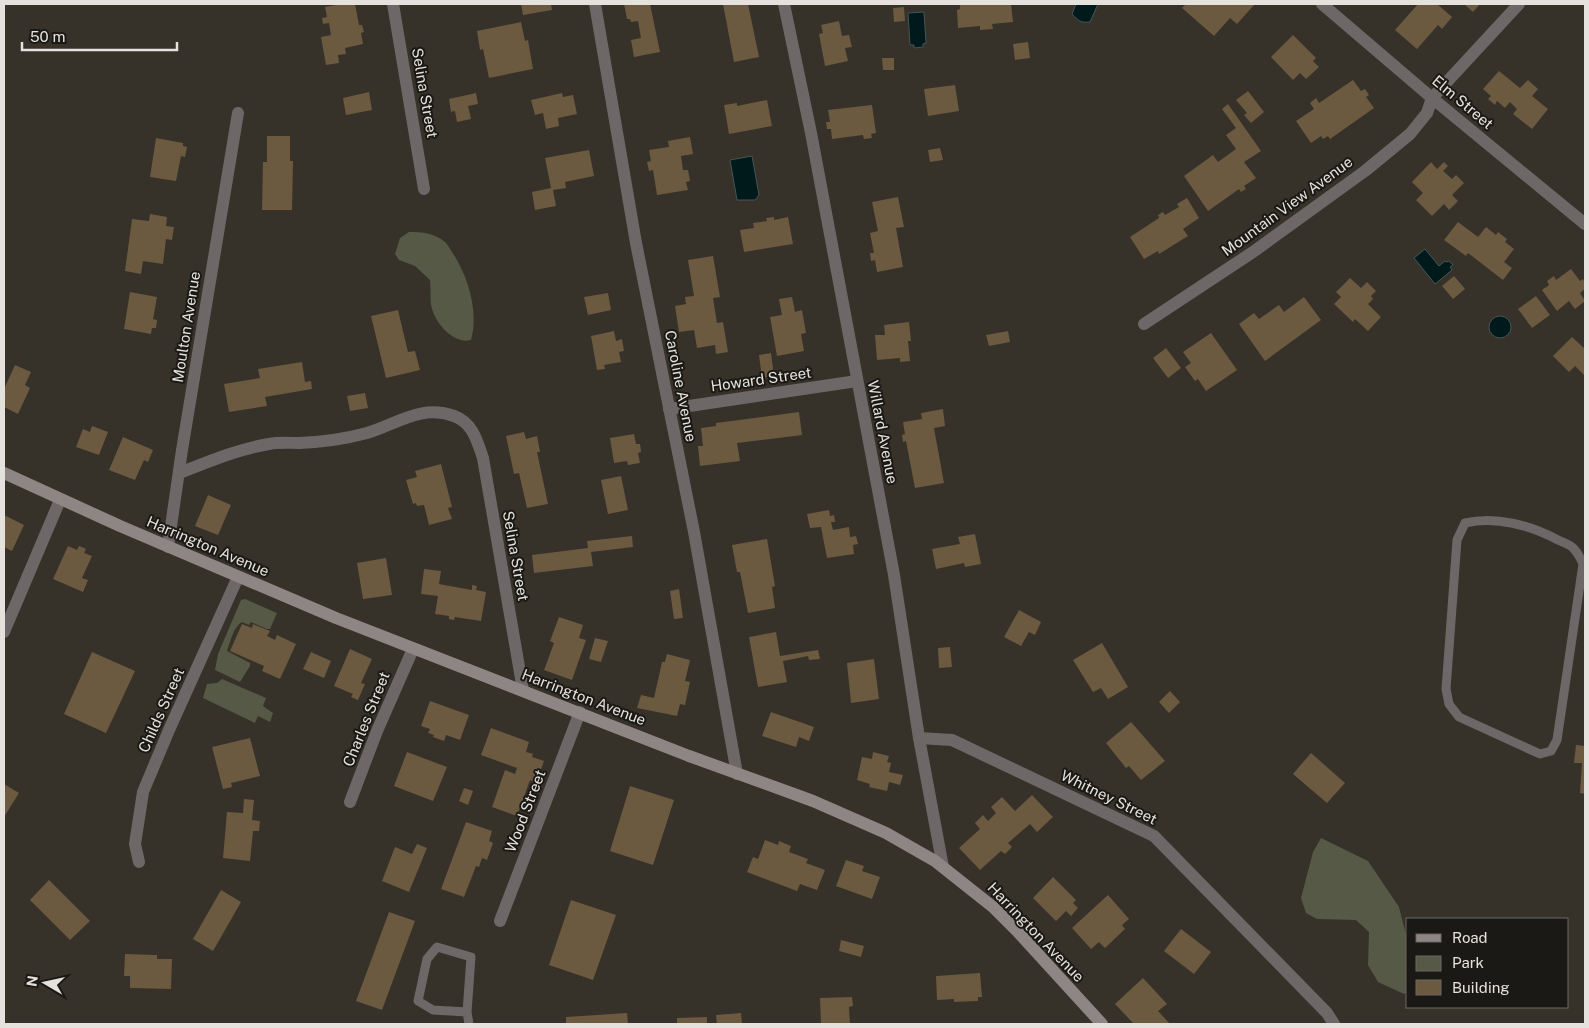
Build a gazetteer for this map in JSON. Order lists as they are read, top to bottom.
{
  "streets": {
    "main road": ["Harrington Avenue"],
    "street": [
      "Selina Street",
      "Elm Street",
      "Mountain View Avenue",
      "Moulton Avenue",
      "Howard Street",
      "Caroline Avenue",
      "Willard Avenue",
      "Childs Street",
      "Charles Street",
      "Whitney Street",
      "Wood Street"
    ]
  },
  "crossings": [
    ["Selina Street", "Moulton Avenue"],
    ["Selina Street", "Harrington Avenue"],
    ["Elm Street", "Mountain View Avenue"],
    ["Moulton Avenue", "Harrington Avenue"],
    ["Howard Street", "Caroline Avenue"],
    ["Howard Street", "Willard Avenue"],
    ["Caroline Avenue", "Harrington Avenue"],
    ["Willard Avenue", "Harrington Avenue"],
    ["Willard Avenue", "Whitney Street"],
    ["Harrington Avenue", "Childs Street"],
    ["Harrington Avenue", "Charles Street"],
    ["Harrington Avenue", "Wood Street"]
  ],
  "legend": ["Road", "Park", "Building"],
  "scale_bar": "50 m",
  "north": "left"
}
